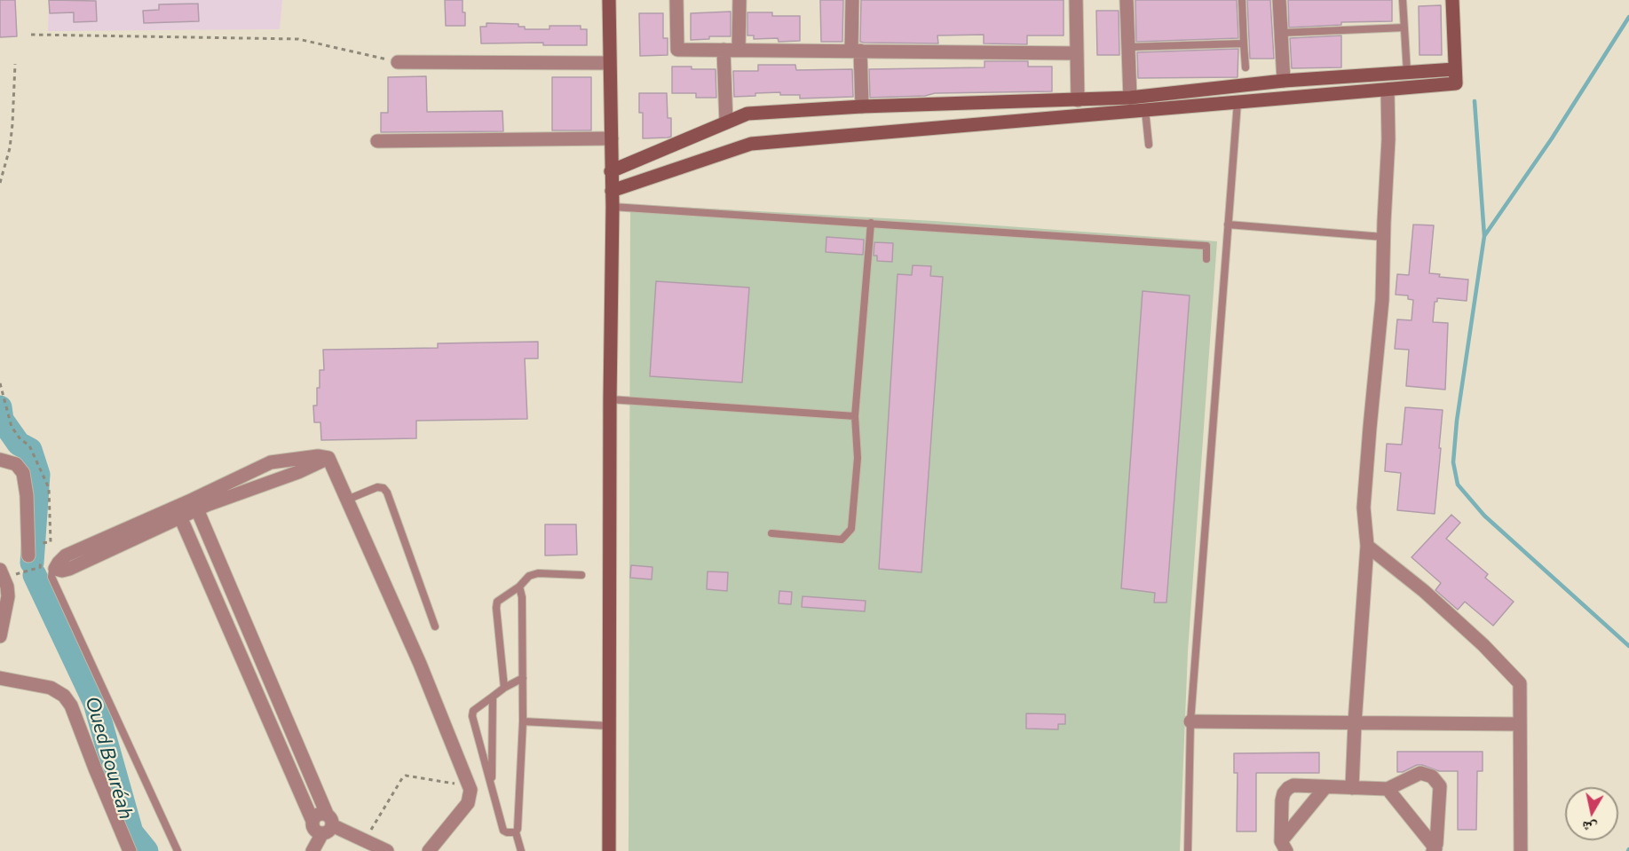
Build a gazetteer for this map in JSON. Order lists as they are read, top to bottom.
{
  "water": ["Oued Bouréah"],
  "north": "bottom"
}
